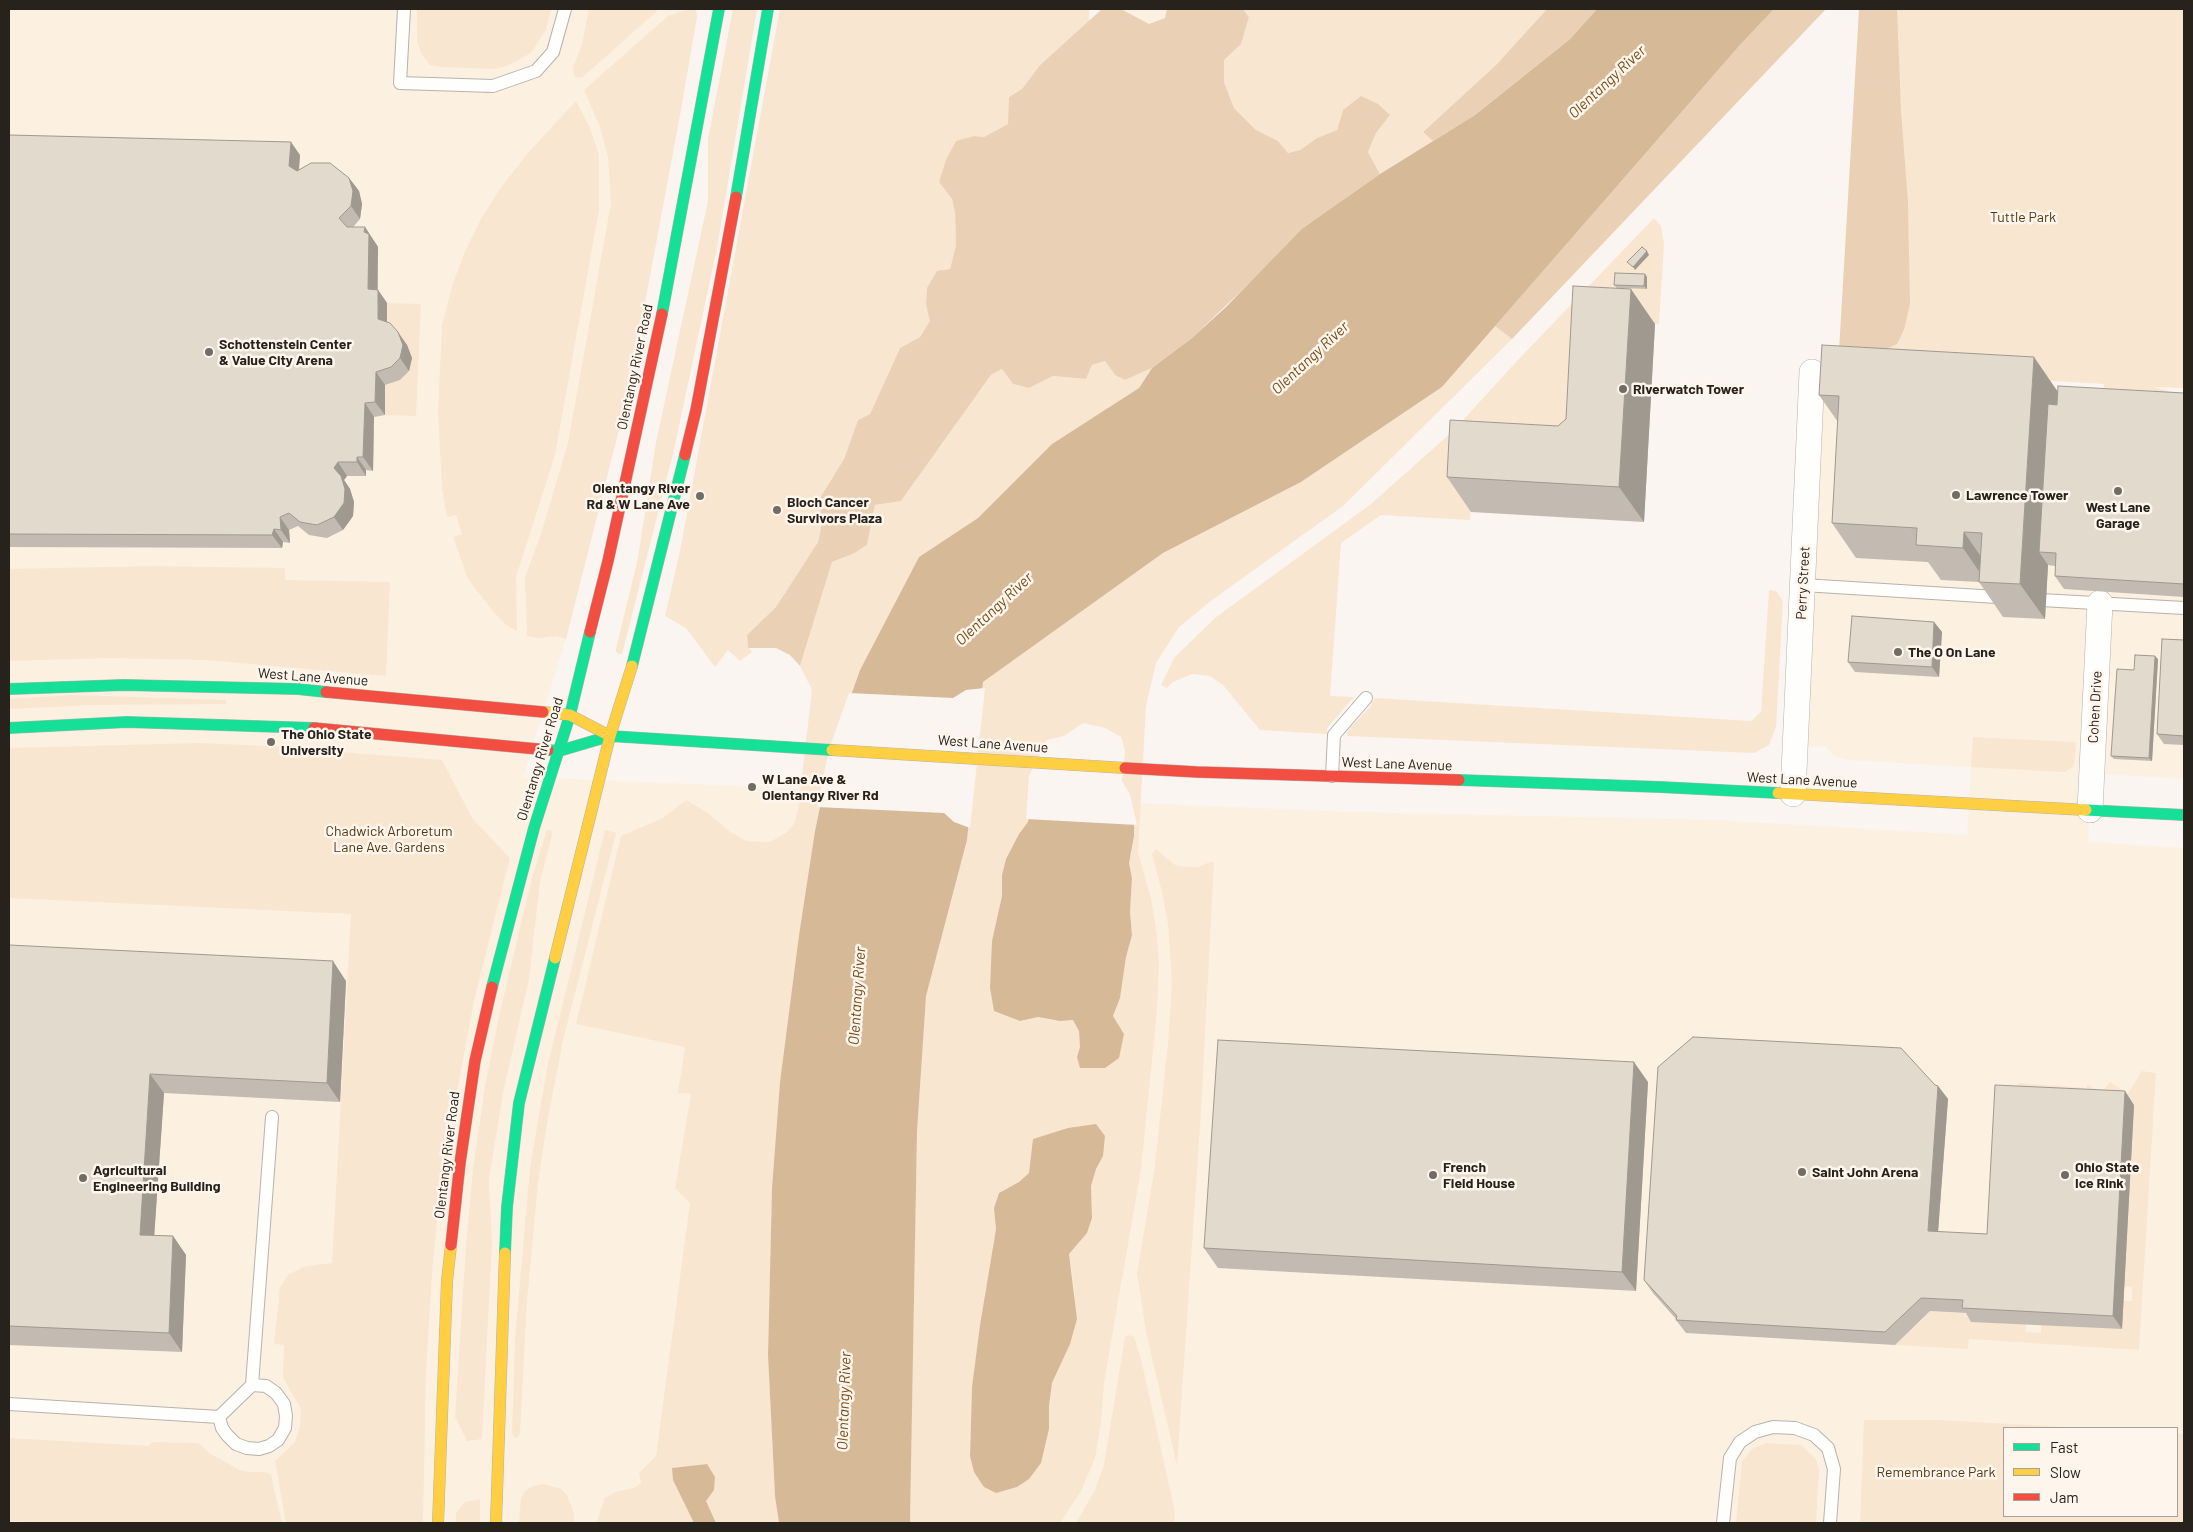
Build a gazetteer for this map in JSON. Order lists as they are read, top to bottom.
{
  "streets": {
    "main road": ["Olentangy River Road", "West Lane Avenue"],
    "street": ["Perry Street", "Cohen Drive"]
  },
  "crossings": [
    ["Olentangy River Road", "West Lane Avenue"],
    ["Perry Street", "West Lane Avenue"],
    ["West Lane Avenue", "Cohen Drive"]
  ],
  "water": ["Olentangy River"],
  "parks": ["Tuttle Park", "Chadwick Arboretum Lane Ave. Gardens", "Remembrance Park"],
  "places": [
    "Schottenstein Center & Value City Arena",
    "Riverwatch Tower",
    "West Lane Garage",
    "Lawrence Tower",
    "Olentangy River Rd & W Lane Ave",
    "Bloch Cancer Survivors Plaza",
    "The O On Lane",
    "The Ohio State University",
    "W Lane Ave & Olentangy River Rd",
    "Saint John Arena",
    "French Field House",
    "Ohio State Ice Rink",
    "Agricultural Engineering Building"
  ],
  "legend": ["Fast", "Slow", "Jam"]
}
